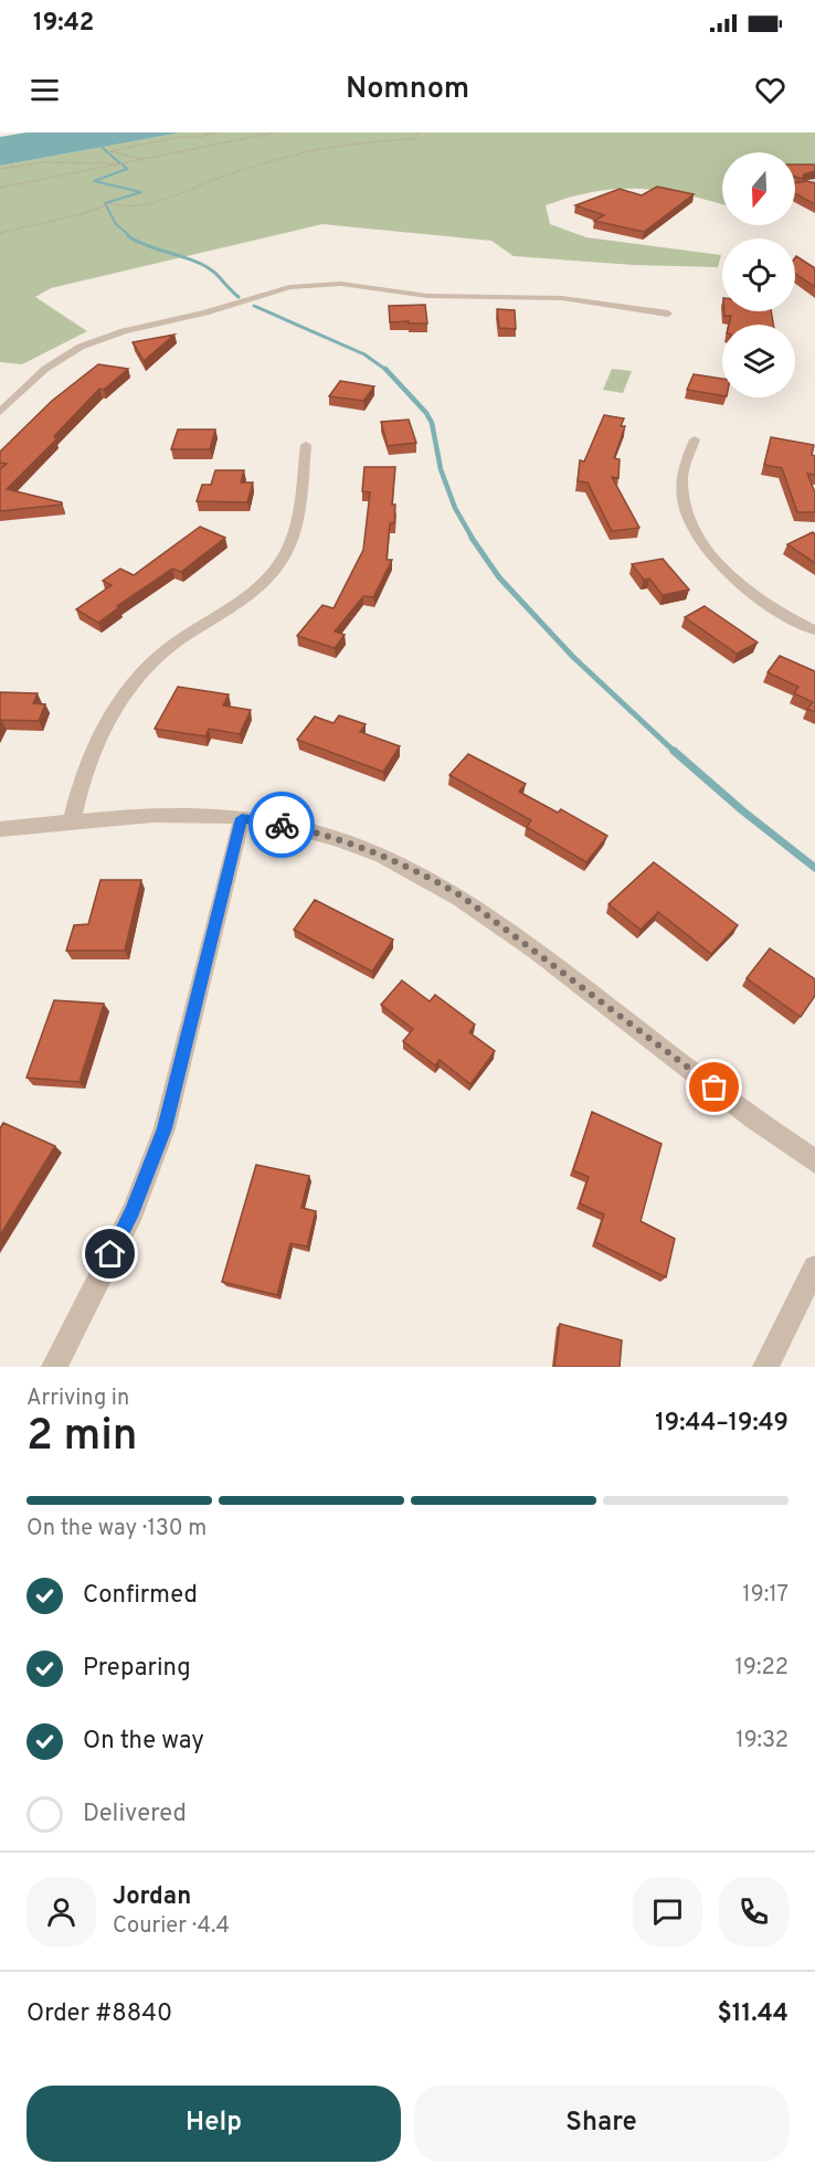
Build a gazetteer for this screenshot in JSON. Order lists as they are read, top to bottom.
{
  "north": "bottom",
  "page": {
    "status": "19:42",
    "header": "Nomnom",
    "heading": ["2 min", "Arriving in", "19:44–19:49"],
    "panel": [
      "Jordan",
      "Courier · 4.4",
      "Order #8840",
      "$11.44"
    ],
    "bar": "On the way · 130 m",
    "list": [
      ["Confirmed", "19:17"],
      ["Preparing", "19:22"],
      ["On the way", "19:32"],
      "Delivered"
    ],
    "buttons": ["Help", "Share"]
  }
}
